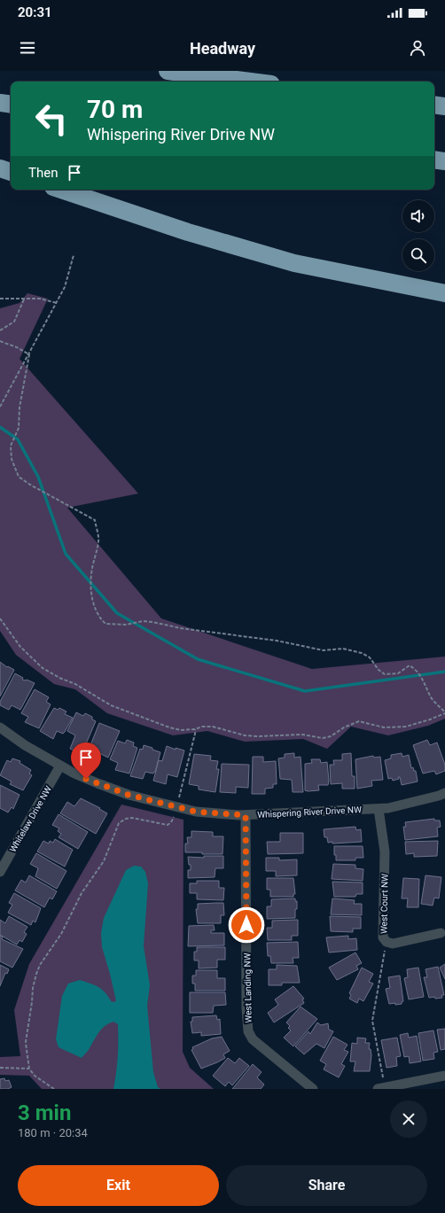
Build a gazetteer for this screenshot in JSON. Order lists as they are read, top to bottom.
{
  "streets": {
    "street": [
      "Whispering River Drive NW",
      "Whitelaw Drive NW",
      "West Court NW",
      "West Landing NW"
    ]
  },
  "crossings": [
    ["Whispering River Drive NW", "Whitelaw Drive NW"],
    ["Whispering River Drive NW", "West Court NW"],
    ["Whispering River Drive NW", "West Landing NW"]
  ],
  "page": {
    "status": "20:31",
    "header": "Headway",
    "turn": ["70 m", "Whispering River Drive NW"],
    "then": "Then",
    "heading": ["3 min", "180 m · 20:34"],
    "buttons": ["Exit", "Share"]
  }
}
